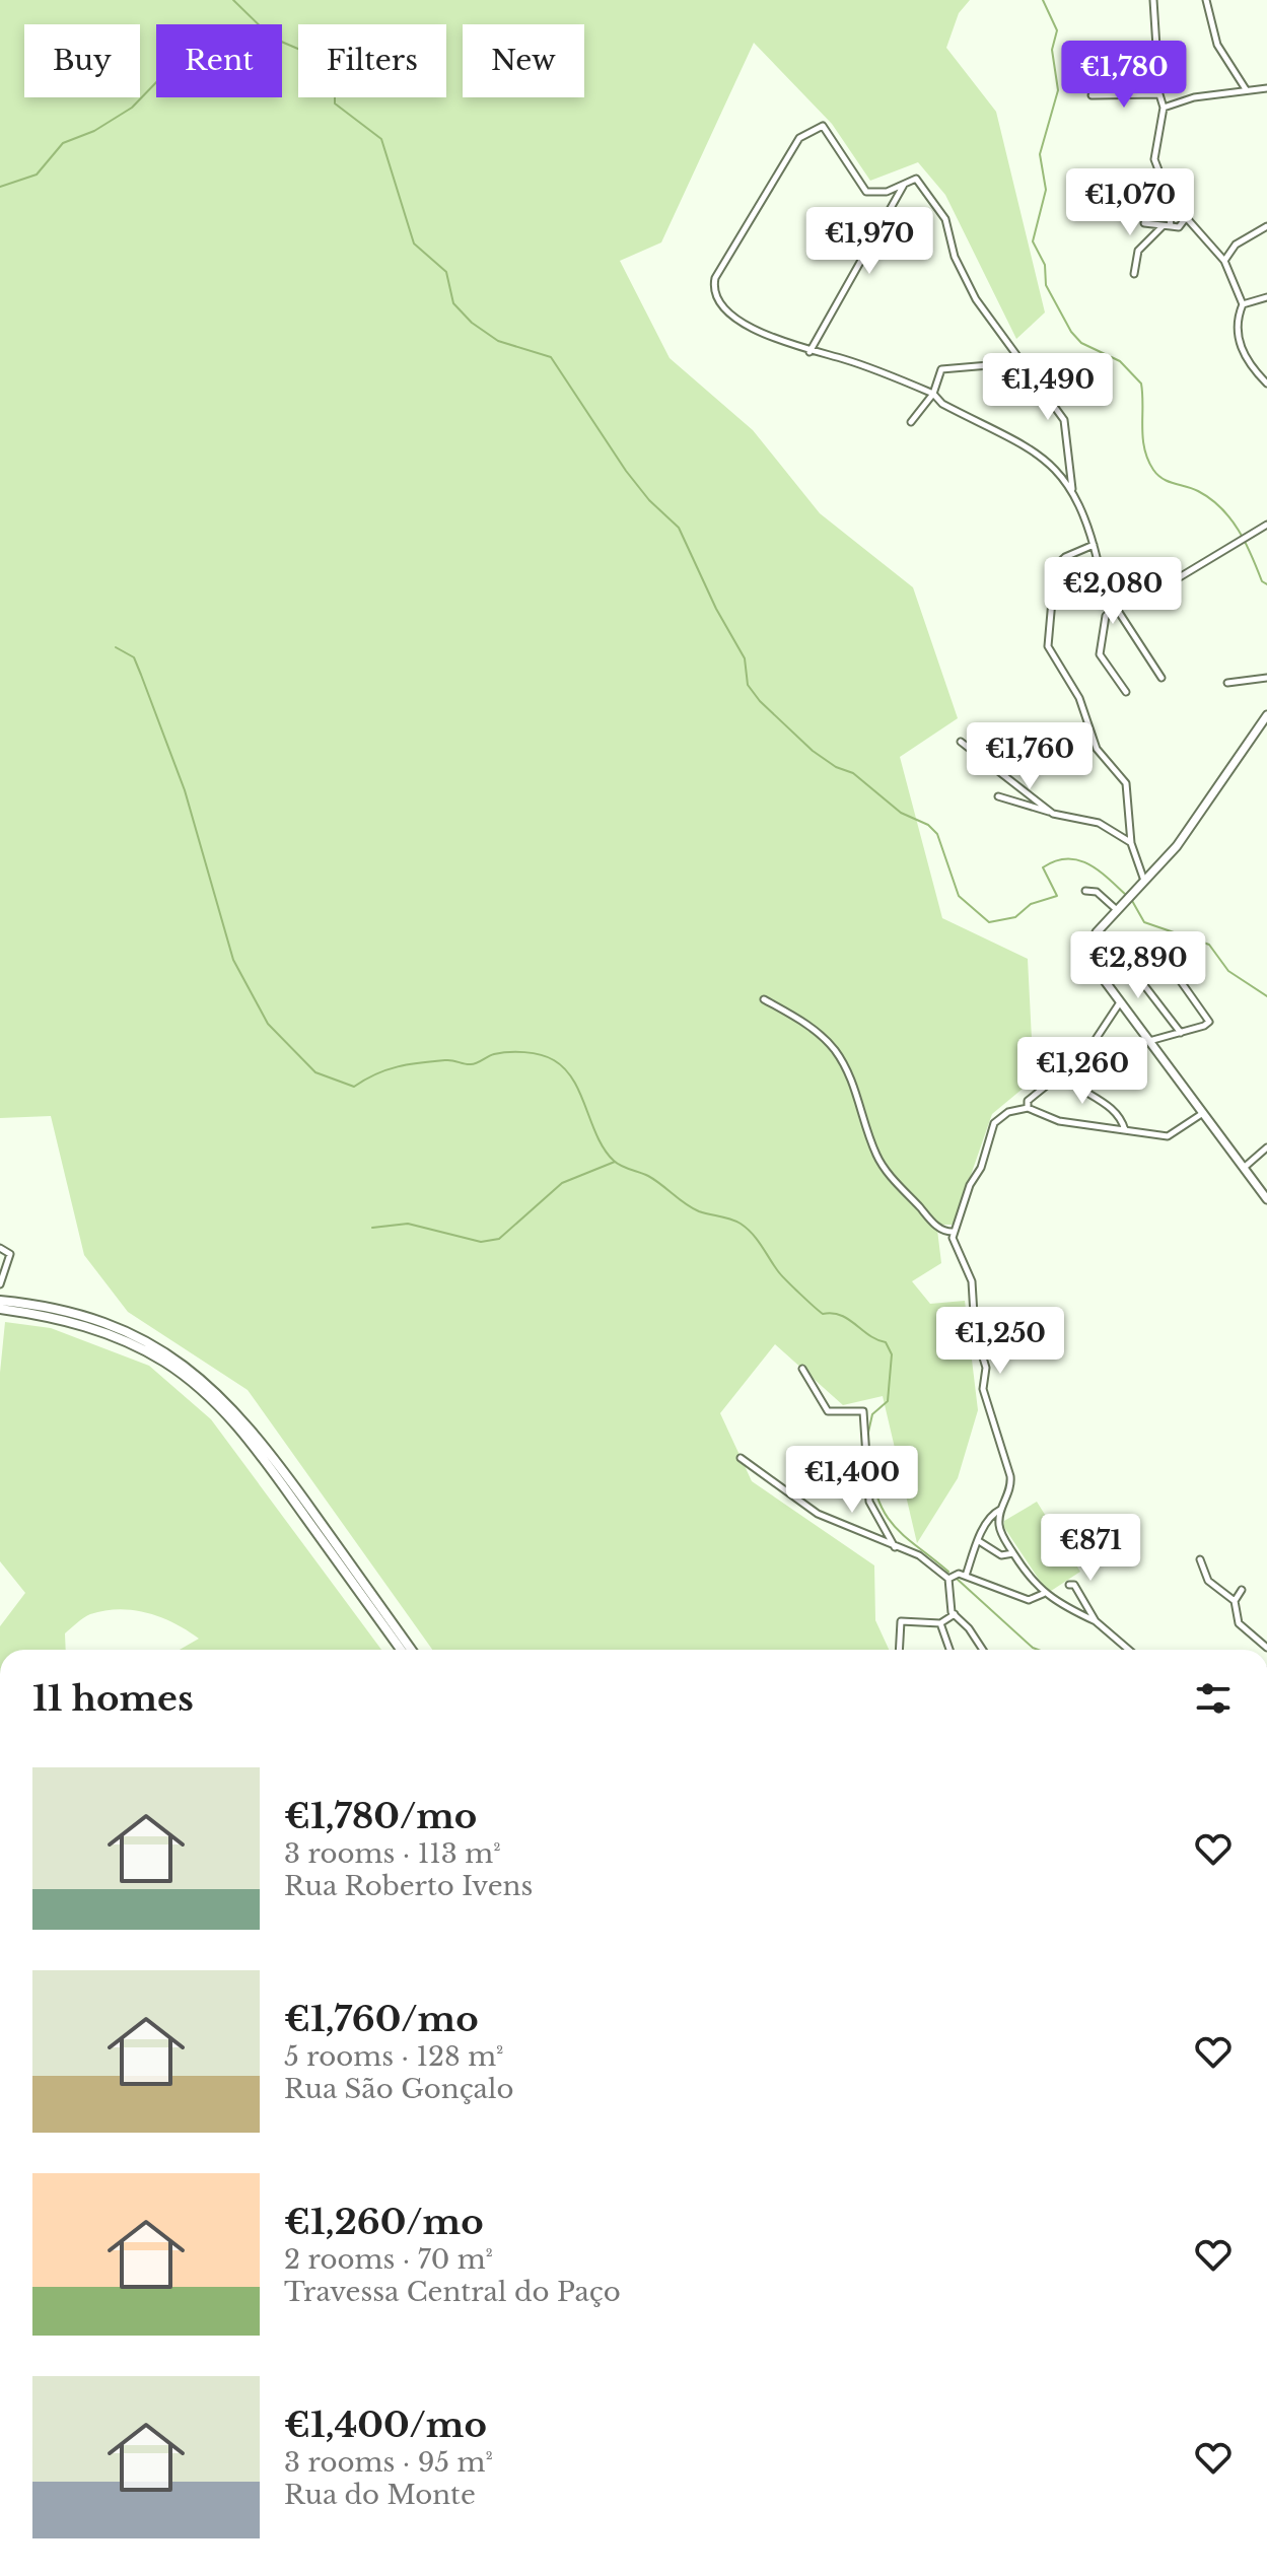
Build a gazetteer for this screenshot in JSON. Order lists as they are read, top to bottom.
{
  "page": {
    "chip": [
      "Buy",
      "Rent",
      "Filters",
      "New"
    ],
    "price": [
      "€1,780",
      "€1,070",
      "€1,970",
      "€1,490",
      "€2,080",
      "€1,760",
      "€2,890",
      "€1,260",
      "€1,250",
      "€1,400",
      "€871"
    ],
    "heading": "11 homes",
    "list": [
      {
        "name": "€1,780/mo",
        "note": "3 rooms · 113 m² · Rua Roberto Ivens"
      },
      {
        "name": "€1,760/mo",
        "note": "5 rooms · 128 m² · Rua São Gonçalo"
      },
      {
        "name": "€1,260/mo",
        "note": "2 rooms · 70 m² · Travessa Central do Paço"
      },
      {
        "name": "€1,400/mo",
        "note": "3 rooms · 95 m² · Rua do Monte"
      }
    ]
  }
}
